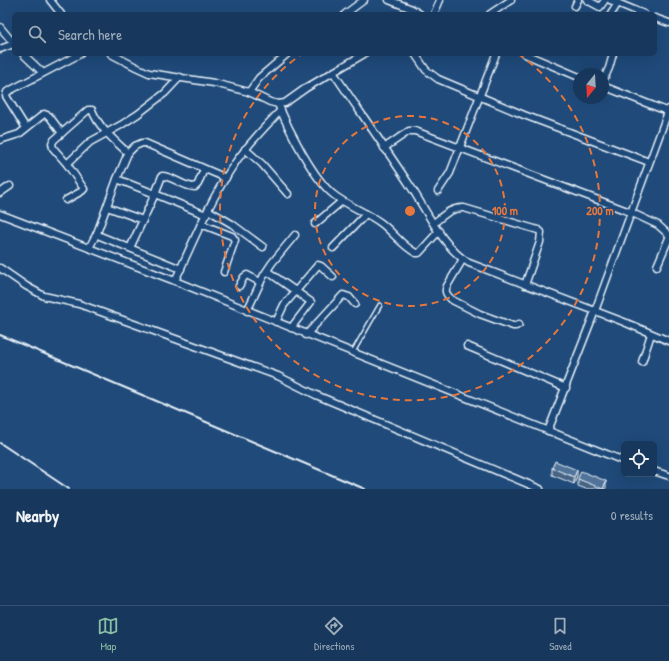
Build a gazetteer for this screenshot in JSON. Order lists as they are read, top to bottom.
{
  "north": "bottom",
  "page": {
    "search": "Search here",
    "heading": ["Nearby", "0 results"],
    "nav": ["Map", "Directions", "Saved"]
  },
  "rings": ["100 m", "200 m"]
}
